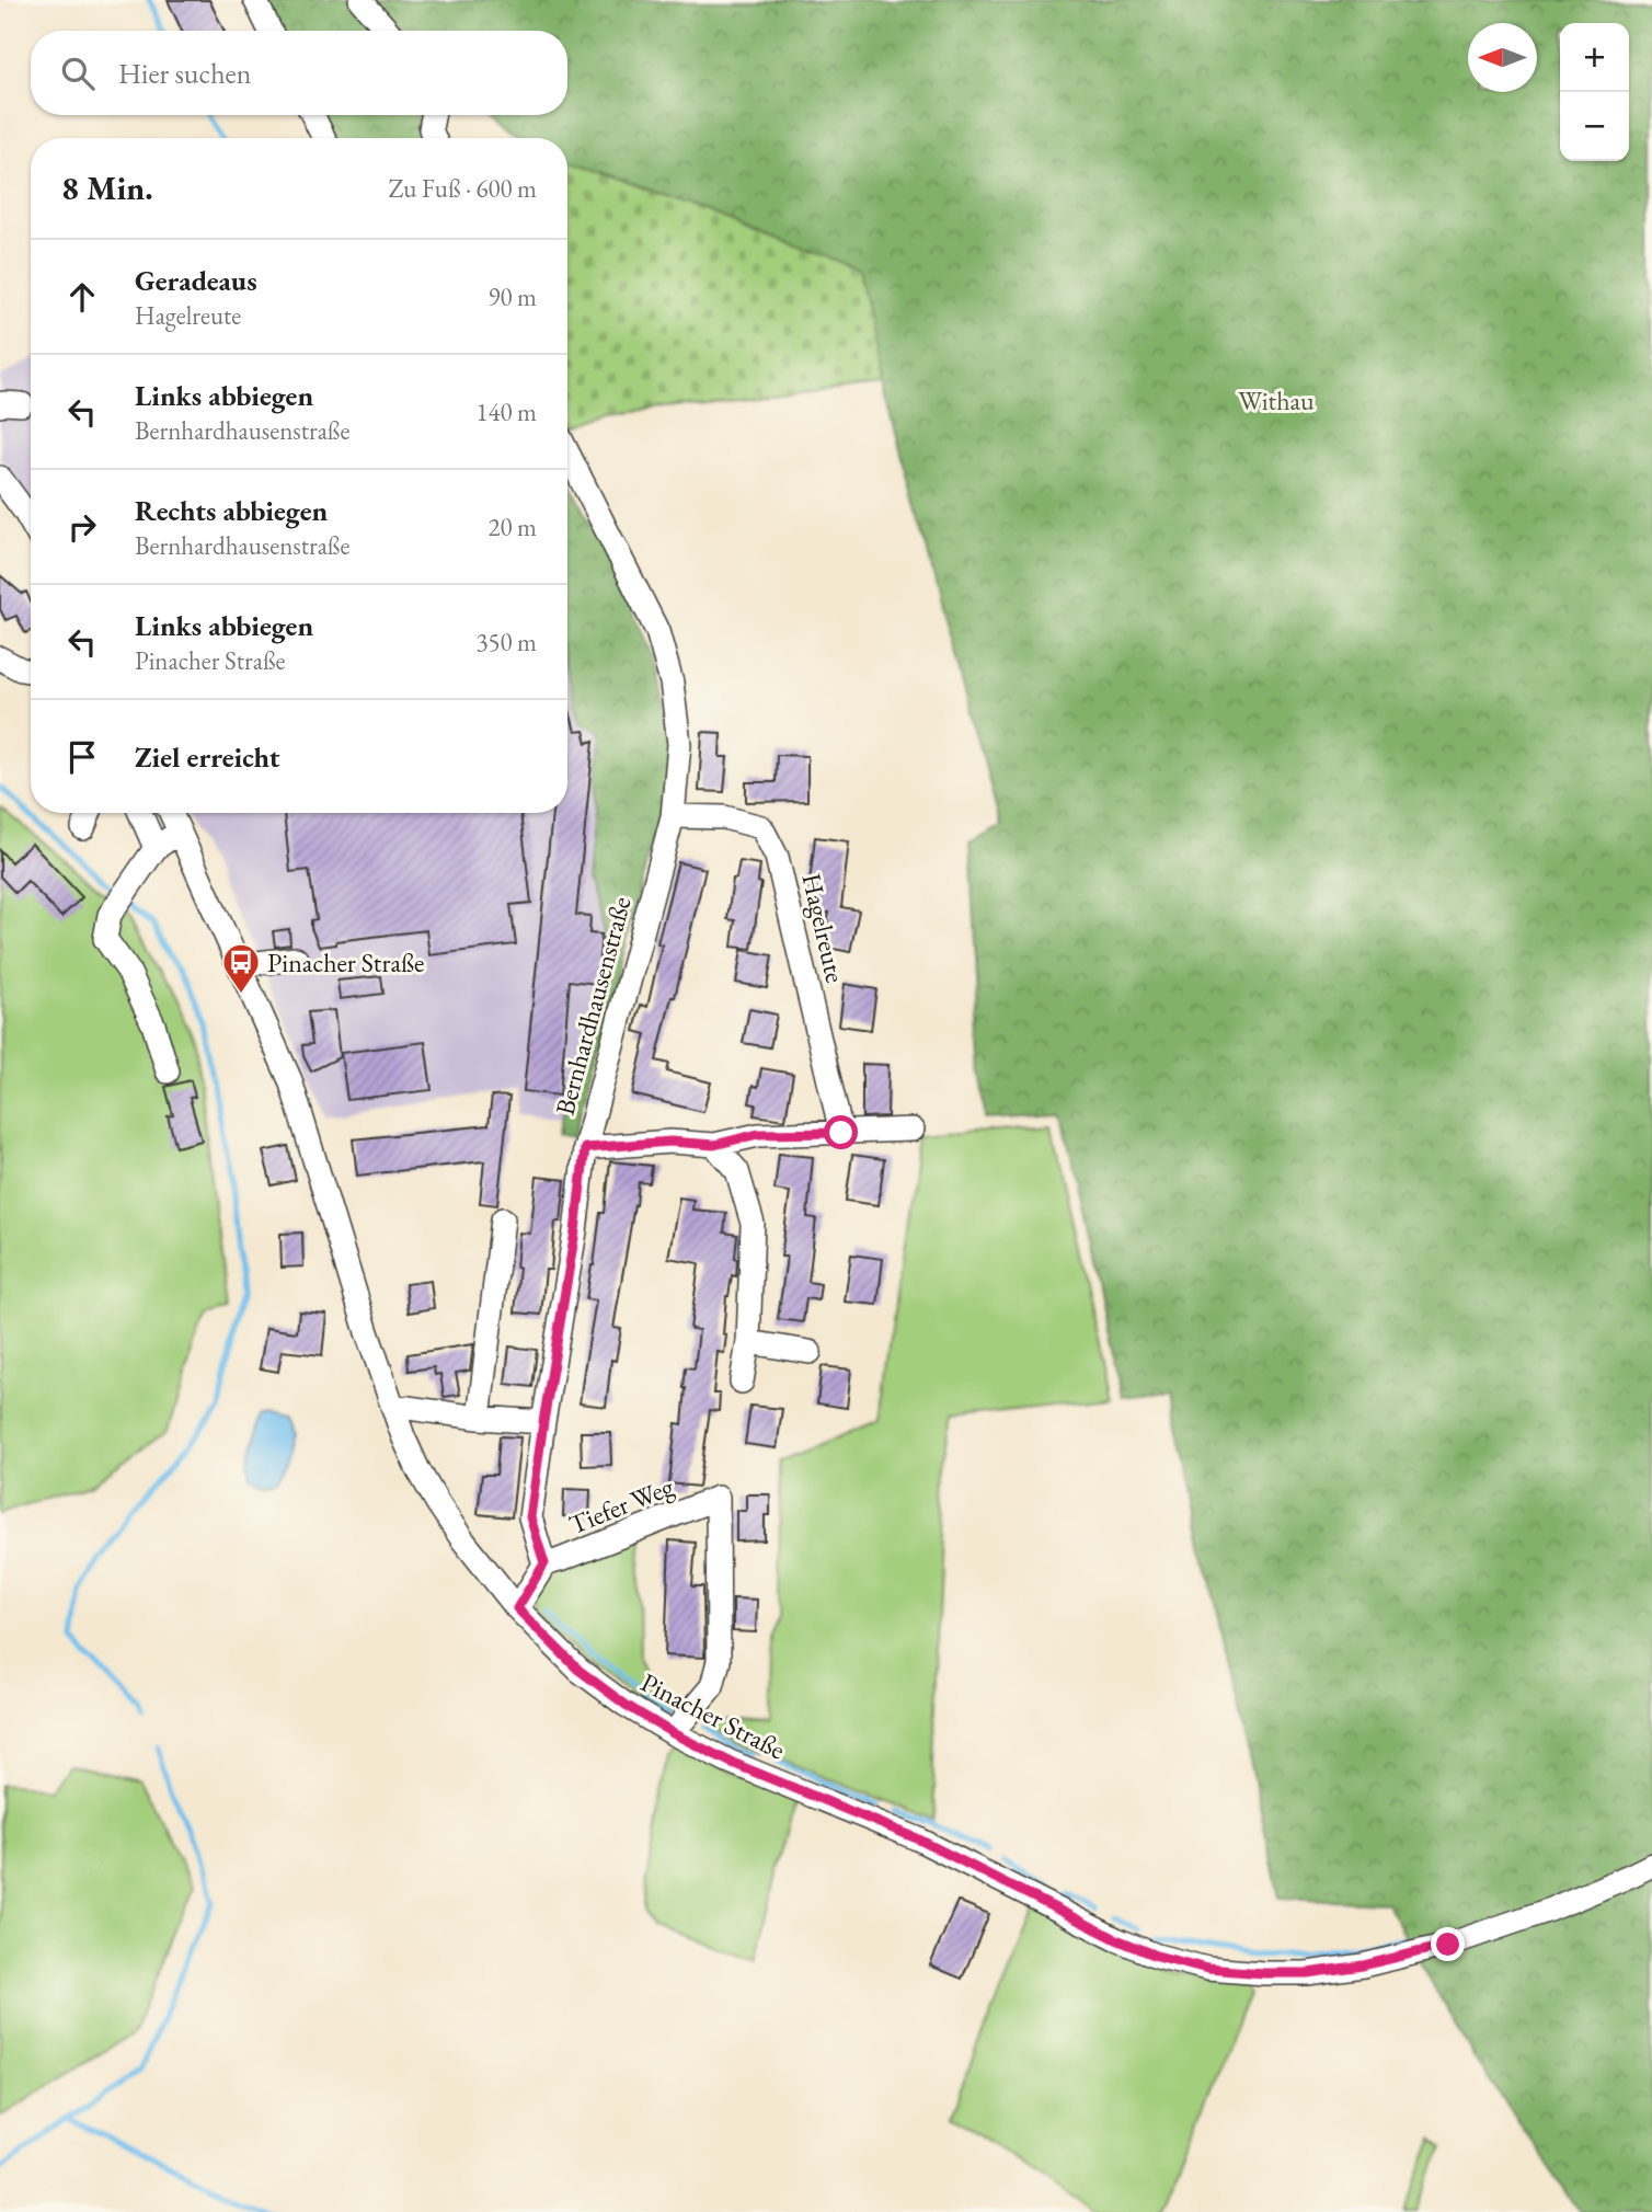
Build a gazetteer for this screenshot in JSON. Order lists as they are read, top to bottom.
{
  "streets": {
    "street": [
      "Hagelreute",
      "Bernhardhausenstraße",
      "Tiefer Weg",
      "Pinacher Straße"
    ]
  },
  "crossings": [
    ["Hagelreute", "Bernhardhausenstraße"],
    ["Bernhardhausenstraße", "Tiefer Weg"],
    ["Tiefer Weg", "Pinacher Straße"]
  ],
  "parks": ["Withau"],
  "places": {
    "bus stop": ["Pinacher Straße"]
  },
  "north": "left",
  "page": {
    "map_buttons": ["+", "−"],
    "search": "Hier suchen",
    "heading": ["8 Min.", "Zu Fuß · 600 m"],
    "list": [
      ["Geradeaus", "Hagelreute", "90 m"],
      ["Links abbiegen", "Bernhardhausenstraße", "140 m"],
      ["Rechts abbiegen", "Bernhardhausenstraße", "20 m"],
      ["Links abbiegen", "Pinacher Straße", "350 m"],
      "Ziel erreicht"
    ]
  }
}
